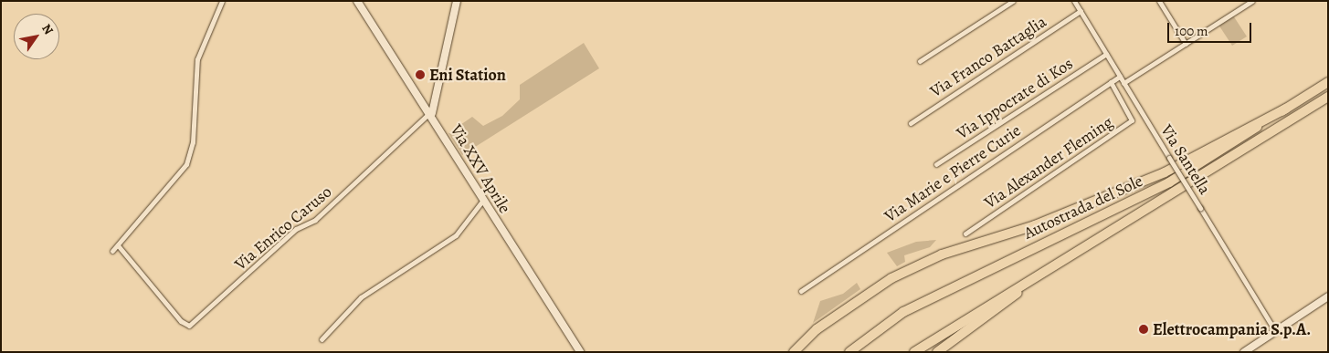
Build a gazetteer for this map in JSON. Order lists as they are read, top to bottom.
{
  "streets": {
    "highway": ["Autostrada del Sole"],
    "street": [
      "Via Franco Battaglia",
      "Via Ippocrate di Kos",
      "Via Santella",
      "Via Alexander Fleming",
      "Via XXV Aprile",
      "Via Marie e Pierre Curie",
      "Via Enrico Caruso"
    ]
  },
  "crossings": [
    ["Via Franco Battaglia", "Via Santella"],
    ["Via Ippocrate di Kos", "Via Santella"],
    ["Via Santella", "Via Marie e Pierre Curie"],
    ["Via Alexander Fleming", "Via Marie e Pierre Curie"],
    ["Via XXV Aprile", "Via Enrico Caruso"]
  ],
  "places": ["Eni Station", "Elettrocampania S.p.A."],
  "scale_bar": "100 m",
  "north": "top right"
}
